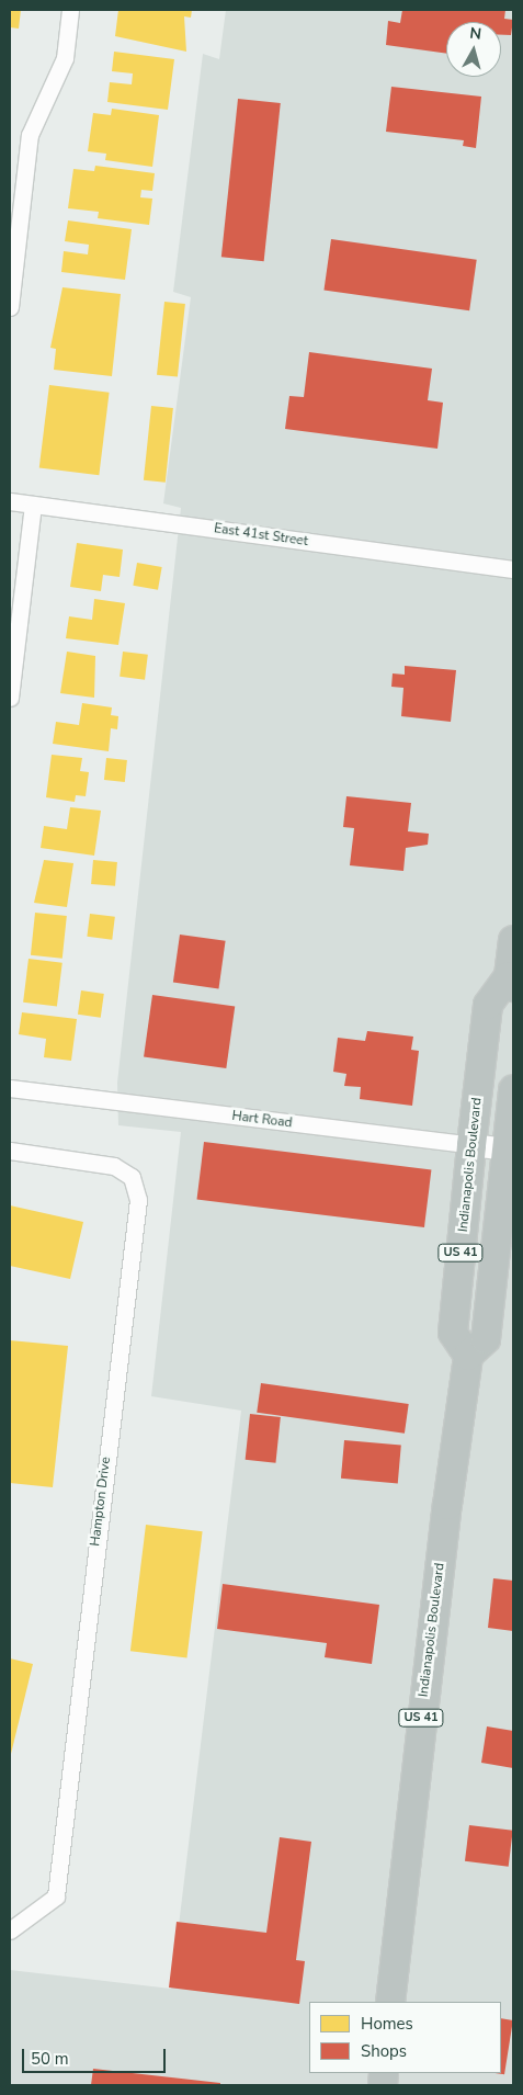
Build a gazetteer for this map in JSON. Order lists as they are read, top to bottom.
{
  "streets": {
    "highway": ["Indianapolis Boulevard", "US 41"],
    "street": ["East 41st Street", "Hart Road", "Hampton Drive"]
  },
  "crossings": [
    ["Hart Road", "Indianapolis Boulevard"],
    ["Hart Road", "US 41"],
    ["Indianapolis Boulevard", "US 41"]
  ],
  "legend": ["Homes", "Shops"],
  "scale_bar": "50 m",
  "north": "top"
}
